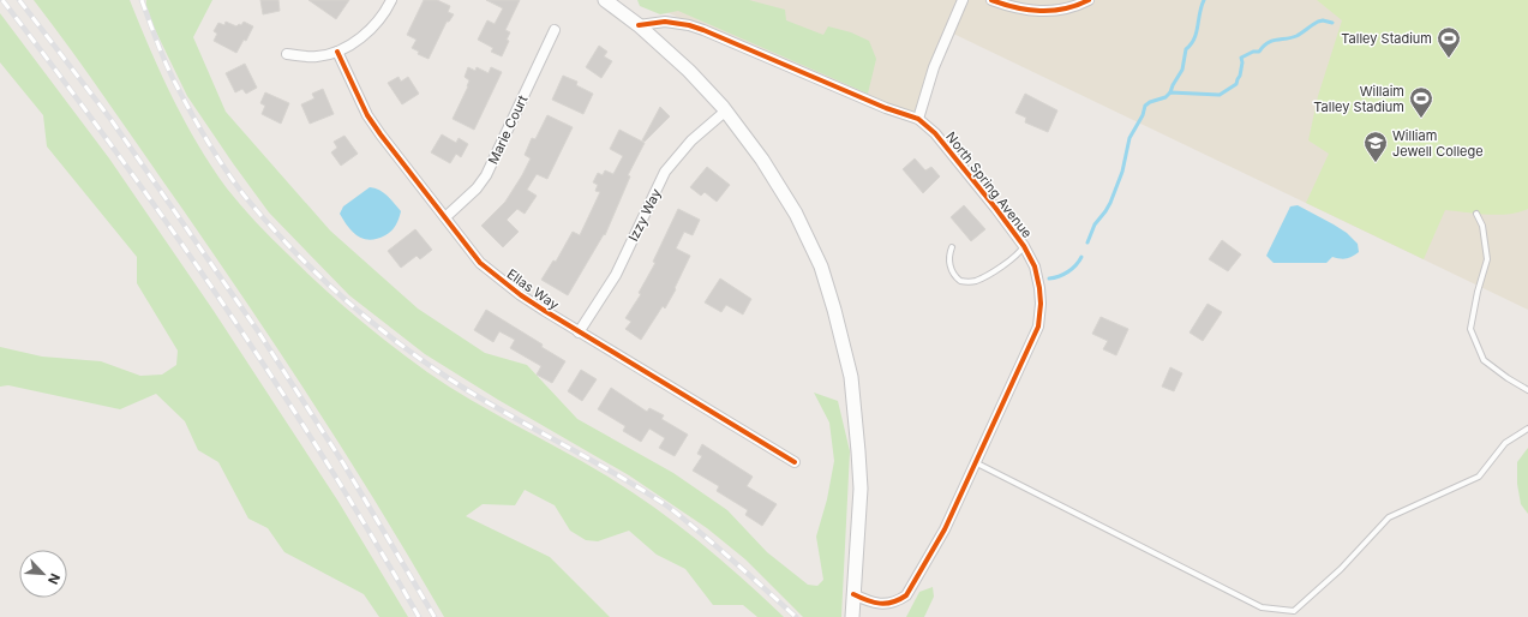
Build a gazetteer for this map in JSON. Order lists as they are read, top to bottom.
{
  "streets": {
    "street": [
      "Marie Court",
      "North Spring Avenue",
      "Izzy Way",
      "Ellas Way"
    ]
  },
  "crossings": [
    ["Marie Court", "Ellas Way"],
    ["Izzy Way", "Ellas Way"]
  ],
  "places": {
    "sports": ["Talley Stadium", "Willaim Talley Stadium"],
    "school or university": ["William Jewell College"]
  },
  "north": "bottom right"
}
